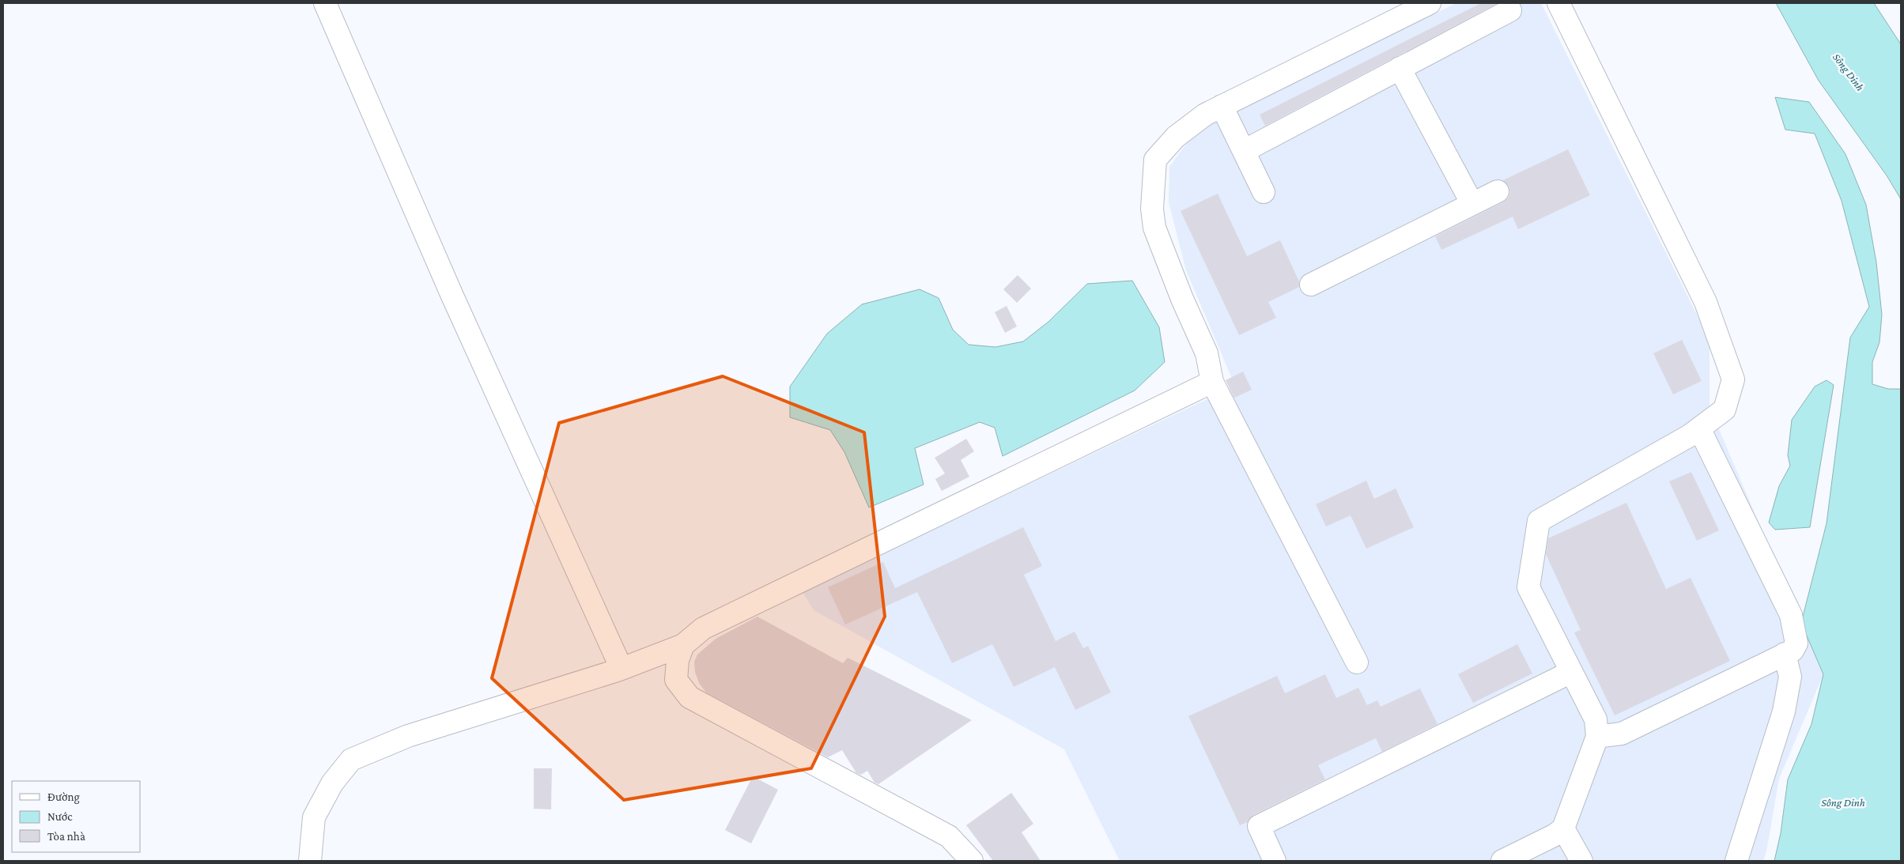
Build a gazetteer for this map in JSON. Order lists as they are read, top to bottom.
{
  "water": ["Sông Dinh"],
  "legend": ["Đường", "Nước", "Tòa nhà"]
}
